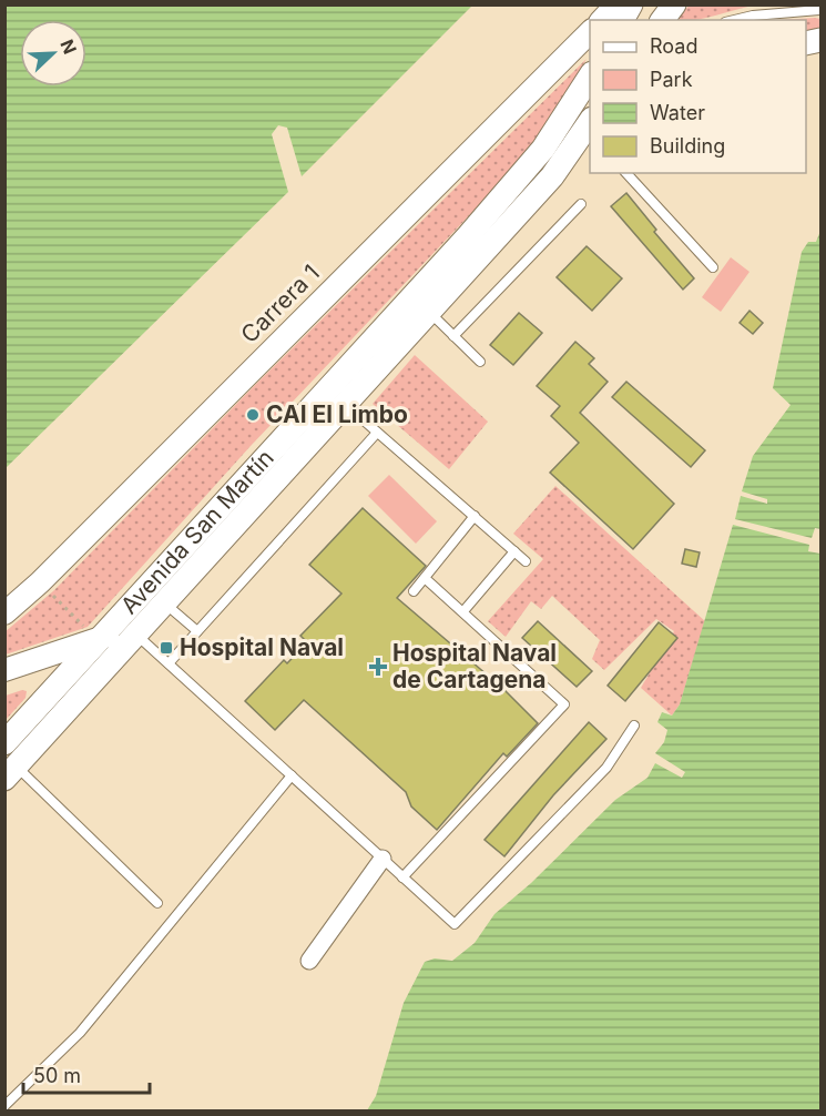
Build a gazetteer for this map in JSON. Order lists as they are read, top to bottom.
{
  "streets": {
    "main road": ["Avenida San Martín"],
    "street": ["Carrera 1"]
  },
  "places": {
    "other": ["CAI El Limbo"],
    "transit": ["Hospital Naval"],
    "health": ["Hospital Naval de Cartagena"]
  },
  "legend": [
    "Road",
    "Park",
    "Water",
    "Building"
  ],
  "scale_bar": "50 m",
  "north": "top right"
}
